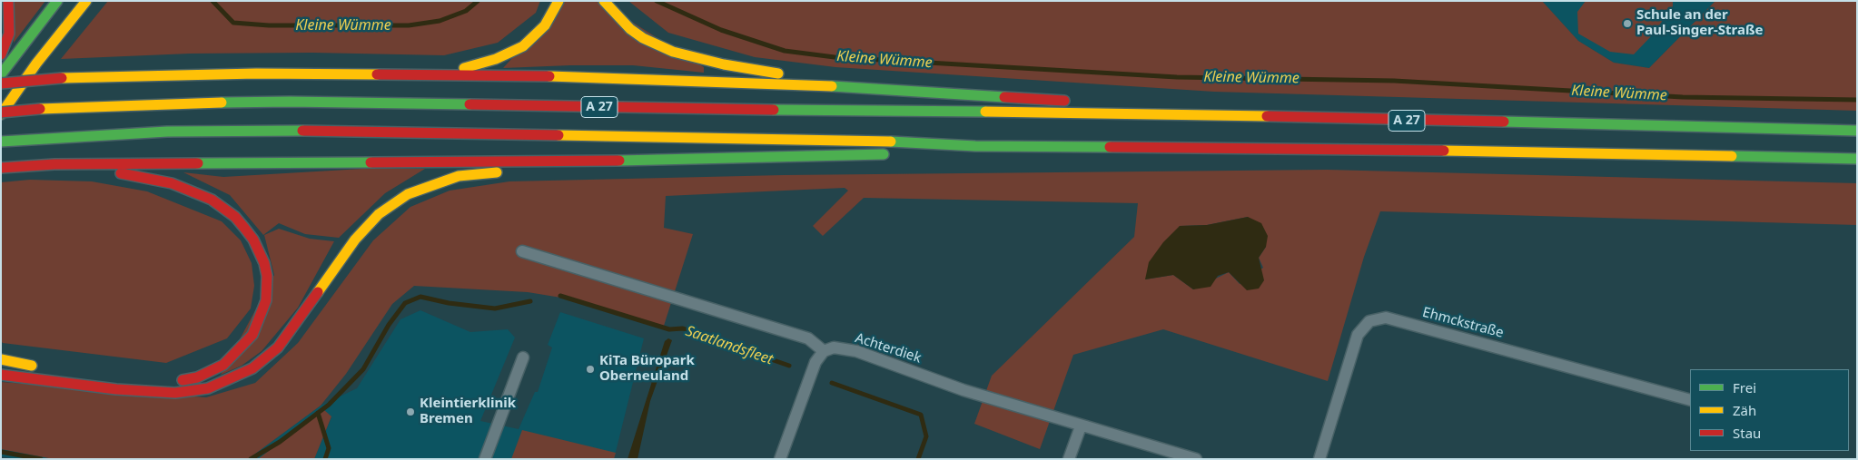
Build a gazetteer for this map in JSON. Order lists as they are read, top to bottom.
{
  "streets": {
    "main road": ["A 27"],
    "street": ["Ehmckstraße", "Achterdiek"]
  },
  "water": ["Kleine Wümme", "Saatlandsfleet"],
  "places": ["Schule an der Paul-Singer-Straße", "KiTa Büropark Oberneuland", "Kleintierklinik Bremen"],
  "legend": ["Frei", "Zäh", "Stau"]
}
